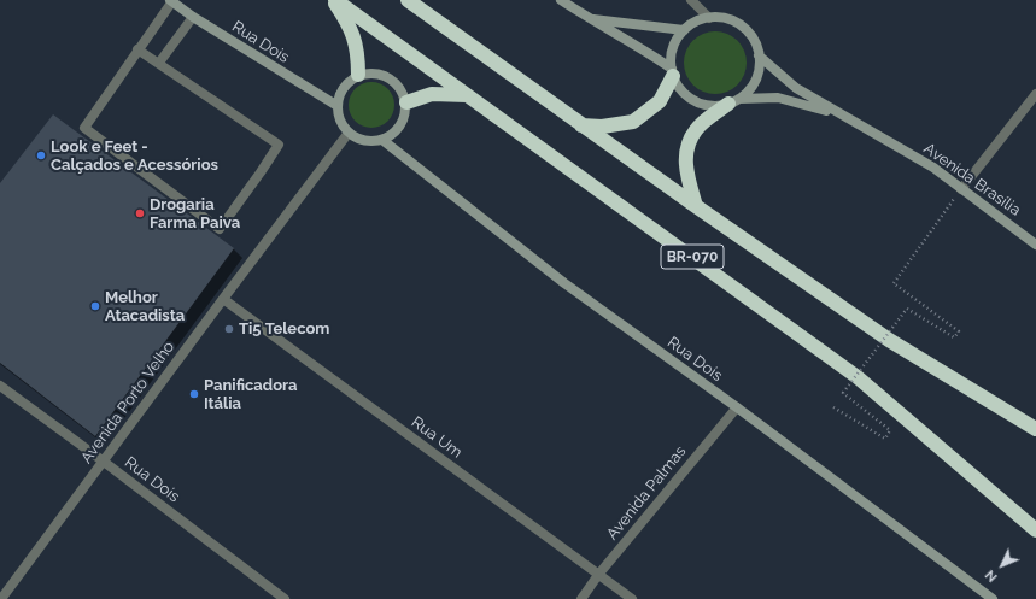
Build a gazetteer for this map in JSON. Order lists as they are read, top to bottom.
{
  "streets": {
    "highway": ["BR-070"],
    "main road": ["Rua Dois", "Avenida Brasília"],
    "street": ["Avenida Porto Velho", "Rua Um", "Avenida Palmas"]
  },
  "crossings": [
    ["Rua Dois", "Avenida Porto Velho"],
    ["Rua Dois", "Avenida Palmas"],
    ["Avenida Porto Velho", "Rua Um"],
    ["Rua Um", "Avenida Palmas"]
  ],
  "places": [
    "Look e Feet - Calçados e Acessórios",
    "Drogaria Farma Paiva",
    "Melhor Atacadista",
    "Ti5 Telecom",
    "Panificadora Itália"
  ],
  "north": "bottom left"
}
